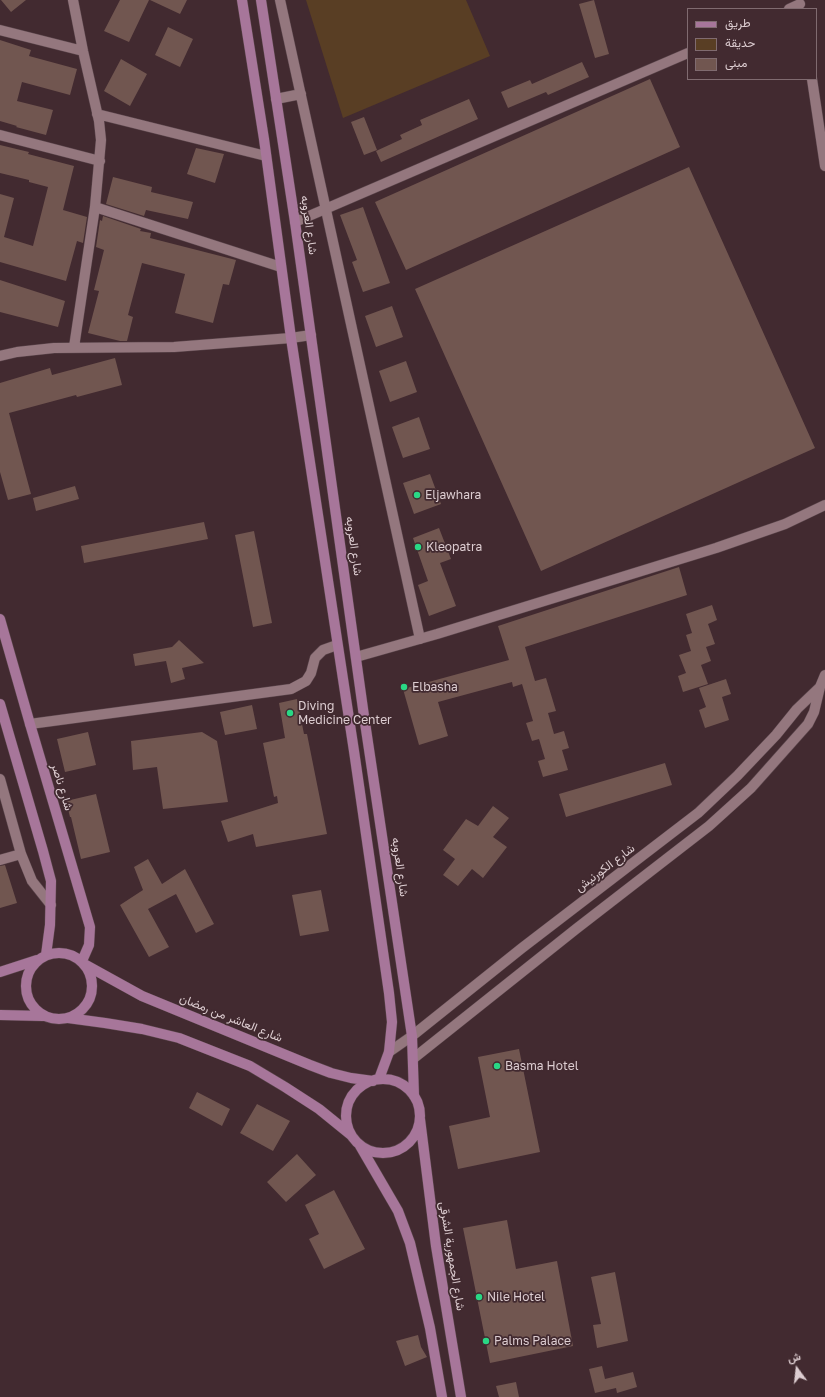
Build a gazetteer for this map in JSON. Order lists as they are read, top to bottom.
{
  "streets": {
    "main road": [
      "شارع العروبه",
      "شارع ناصر",
      "شارع العاشر من رمضان",
      "شارع الجمهورية الشرقى"
    ],
    "street": ["شارع الكورنيش"]
  },
  "crossings": [
    ["شارع العروبه", "شارع الكورنيش"],
    ["شارع العروبه", "شارع العاشر من رمضان"],
    ["شارع العروبه", "شارع الجمهورية الشرقى"],
    ["شارع ناصر", "شارع العاشر من رمضان"],
    ["شارع العاشر من رمضان", "شارع الجمهورية الشرقى"]
  ],
  "places": [
    "Eljawhara",
    "Kleopatra",
    "Elbasha",
    "Diving Medicine Center",
    "Basma Hotel",
    "Nile Hotel",
    "Palms Palace"
  ],
  "legend": ["طريق", "حديقة", "مبنى"],
  "north": "top"
}
